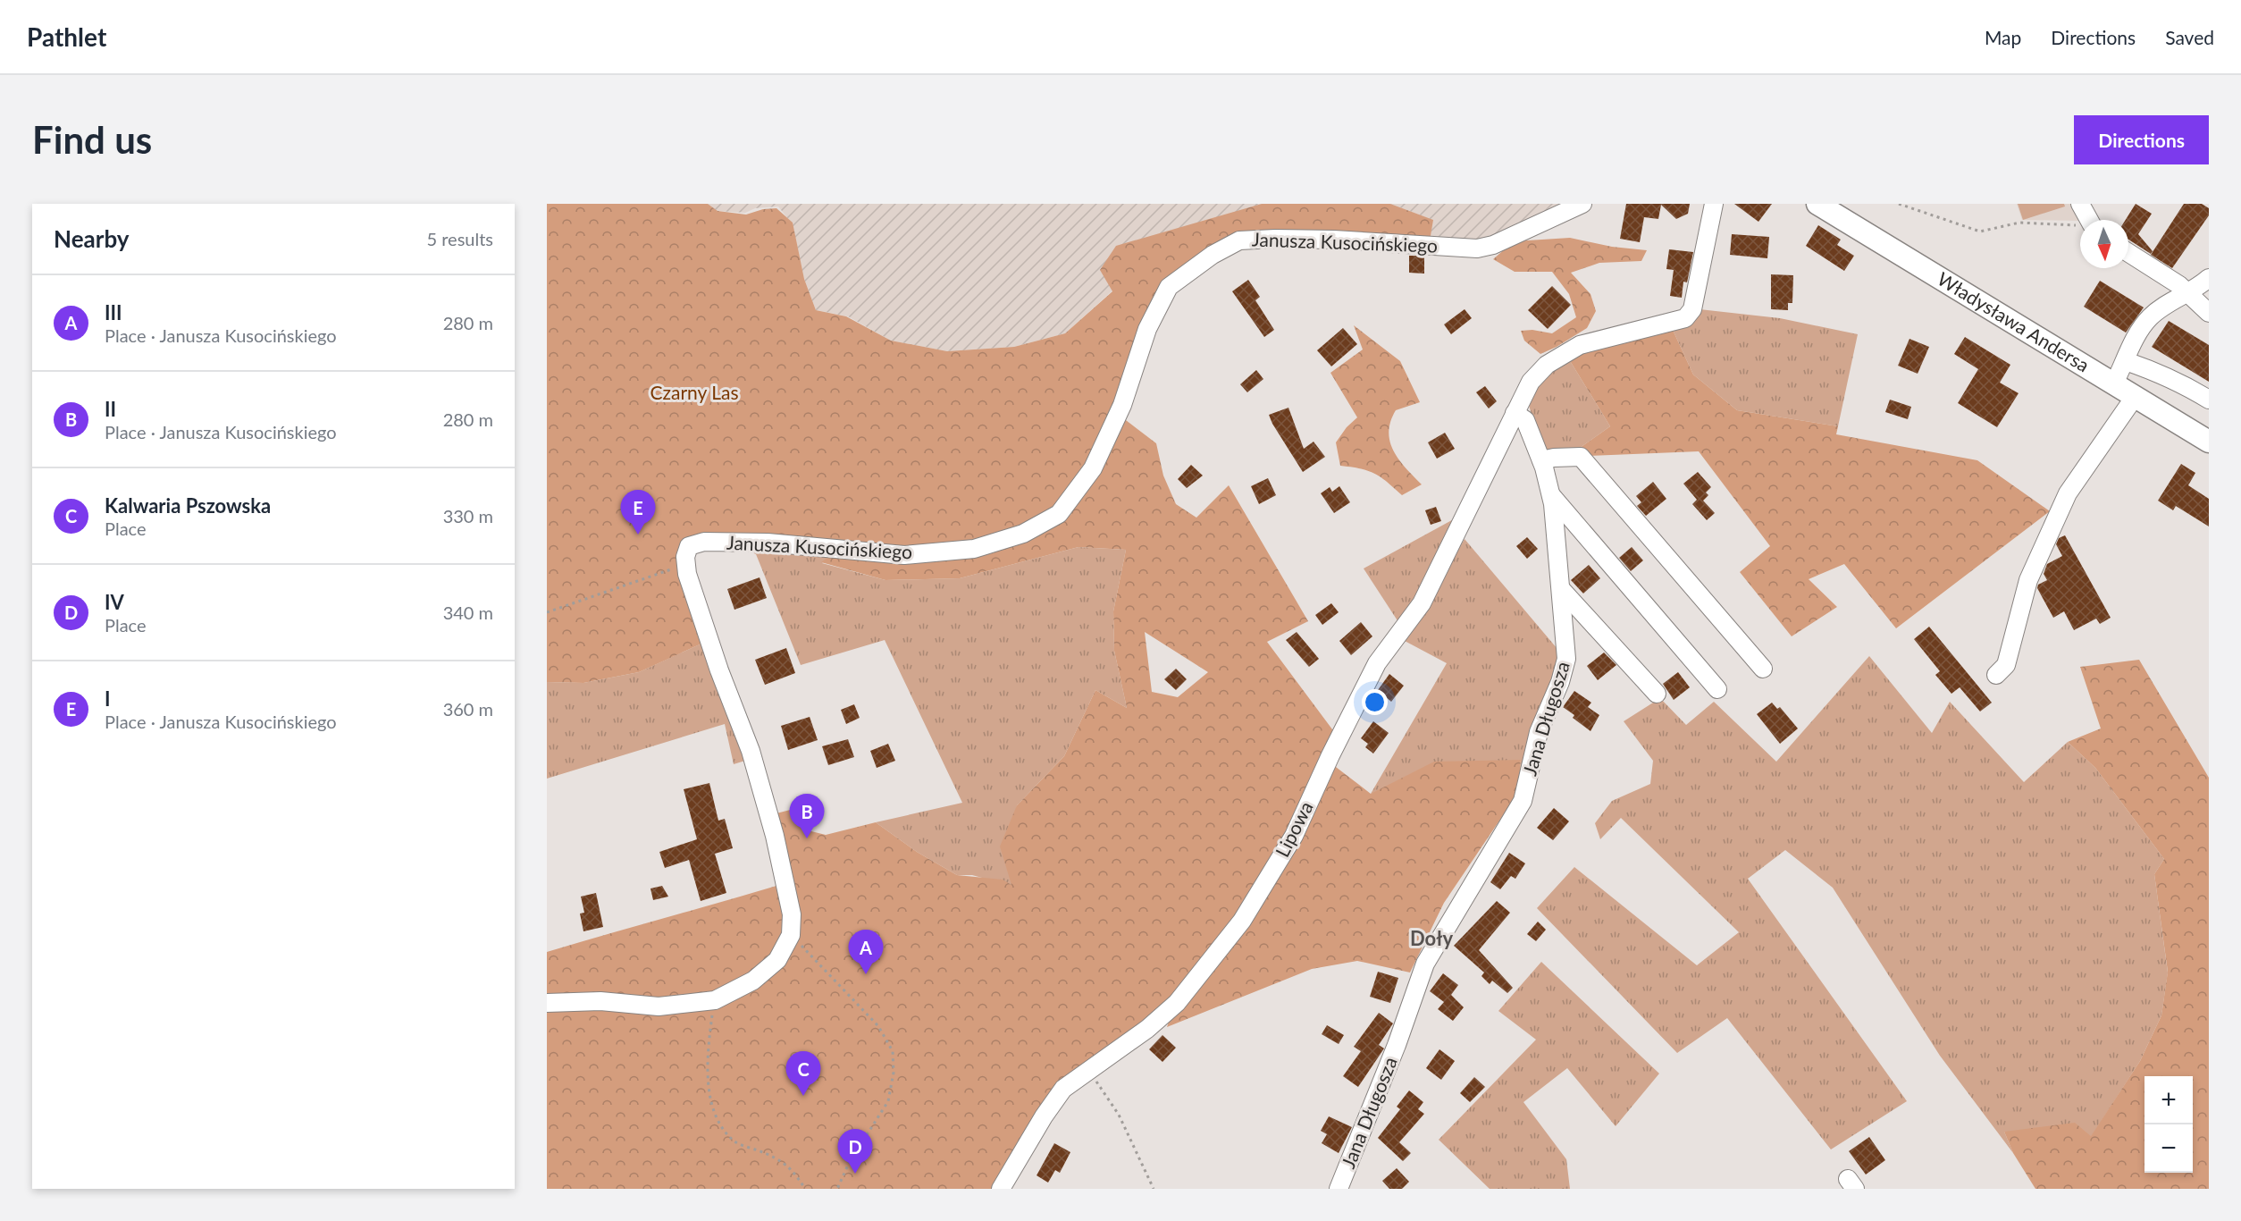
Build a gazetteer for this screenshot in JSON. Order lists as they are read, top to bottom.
{
  "streets": {
    "main road": ["Władysława Andersa"],
    "street": ["Janusza Kusocińskiego", "Jana Długosza", "Lipowa"]
  },
  "crossings": [
    ["Jana Długosza", "Lipowa"]
  ],
  "districts": ["Doły"],
  "parks": ["Czarny Las"],
  "north": "bottom",
  "page": {
    "header": "Pathlet",
    "nav": ["Map", "Directions", "Saved"],
    "buttons": "Directions",
    "title": "Find us",
    "heading": ["Nearby", "5 results"],
    "list": [
      {
        "mark": "A",
        "name": "III",
        "note": "Place · Janusza Kusocińskiego",
        "value": "280 m"
      },
      {
        "mark": "B",
        "name": "II",
        "note": "Place · Janusza Kusocińskiego",
        "value": "280 m"
      },
      {
        "mark": "C",
        "name": "Kalwaria Pszowska",
        "note": "Place",
        "value": "330 m"
      },
      {
        "mark": "D",
        "name": "IV",
        "note": "Place",
        "value": "340 m"
      },
      {
        "mark": "E",
        "name": "I",
        "note": "Place · Janusza Kusocińskiego",
        "value": "360 m"
      }
    ],
    "pins": [
      "E",
      "B",
      "A",
      "C",
      "D"
    ],
    "map_buttons": ["+", "−"]
  }
}
